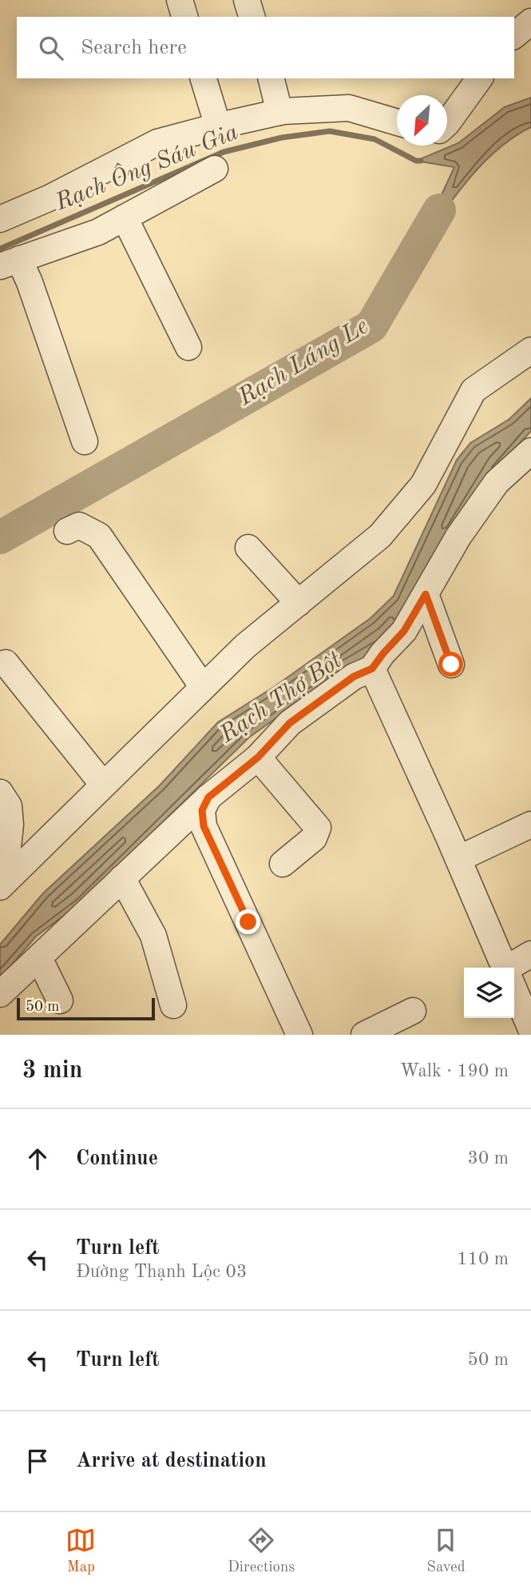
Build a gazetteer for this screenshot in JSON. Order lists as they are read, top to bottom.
{
  "water": ["Rạch Ông Sáu Gia", "Rạch Láng Le", "Rạch Thợ Bột"],
  "scale_bar": "50 m",
  "north": "bottom left",
  "page": {
    "search": "Search here",
    "scale": "50 m",
    "heading": ["3 min", "Walk · 190 m"],
    "list": [
      ["Continue", "30 m"],
      ["Turn left", "Đường Thạnh Lộc 03", "110 m"],
      ["Turn left", "50 m"],
      "Arrive at destination"
    ],
    "nav": ["Map", "Directions", "Saved"]
  }
}
